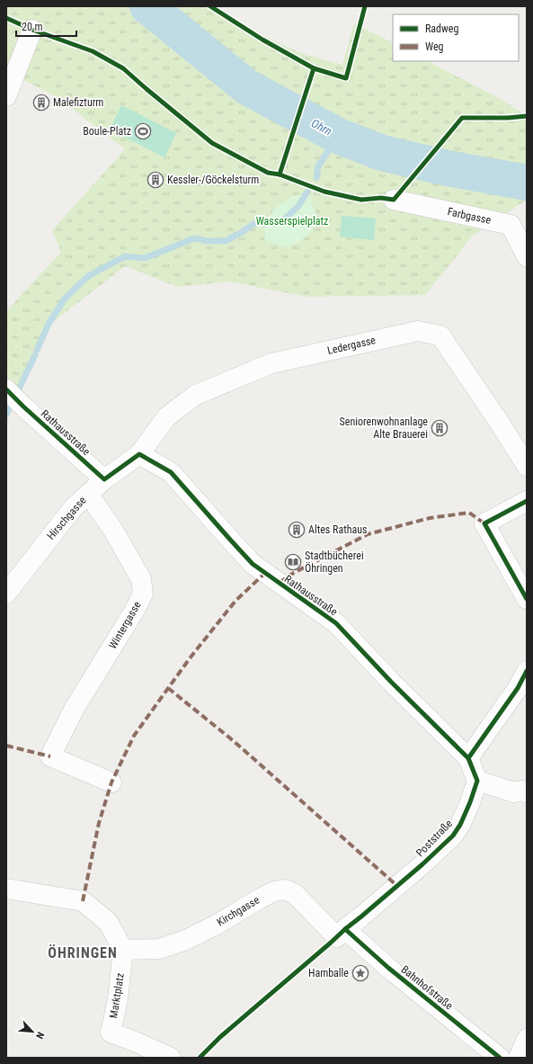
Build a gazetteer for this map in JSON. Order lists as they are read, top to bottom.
{
  "streets": {
    "street": [
      "Farbgasse",
      "Ledergasse",
      "Rathausstraße",
      "Hirschgasse",
      "Wintergasse",
      "Poststraße",
      "Kirchgasse",
      "Bahnhofstraße",
      "Marktplatz"
    ]
  },
  "crossings": [
    ["Ledergasse", "Rathausstraße"],
    ["Ledergasse", "Hirschgasse"],
    ["Rathausstraße", "Hirschgasse"],
    ["Hirschgasse", "Wintergasse"],
    ["Poststraße", "Kirchgasse"],
    ["Poststraße", "Bahnhofstraße"],
    ["Kirchgasse", "Bahnhofstraße"],
    ["Kirchgasse", "Marktplatz"]
  ],
  "districts": ["ÖHRINGEN"],
  "water": ["Ohrn"],
  "parks": ["Wasserspielplatz"],
  "places": {
    "building": [
      "Malefizturm",
      "Kessler-/Göckelsturm",
      "Seniorenwohnanlage Alte Brauerei",
      "Altes Rathaus"
    ],
    "sports": ["Boule-Platz"],
    "library": ["Stadtbücherei Öhringen"],
    "place": ["Hamballe"]
  },
  "legend": ["Radweg", "Weg"],
  "scale_bar": "20 m",
  "north": "bottom right"
}
